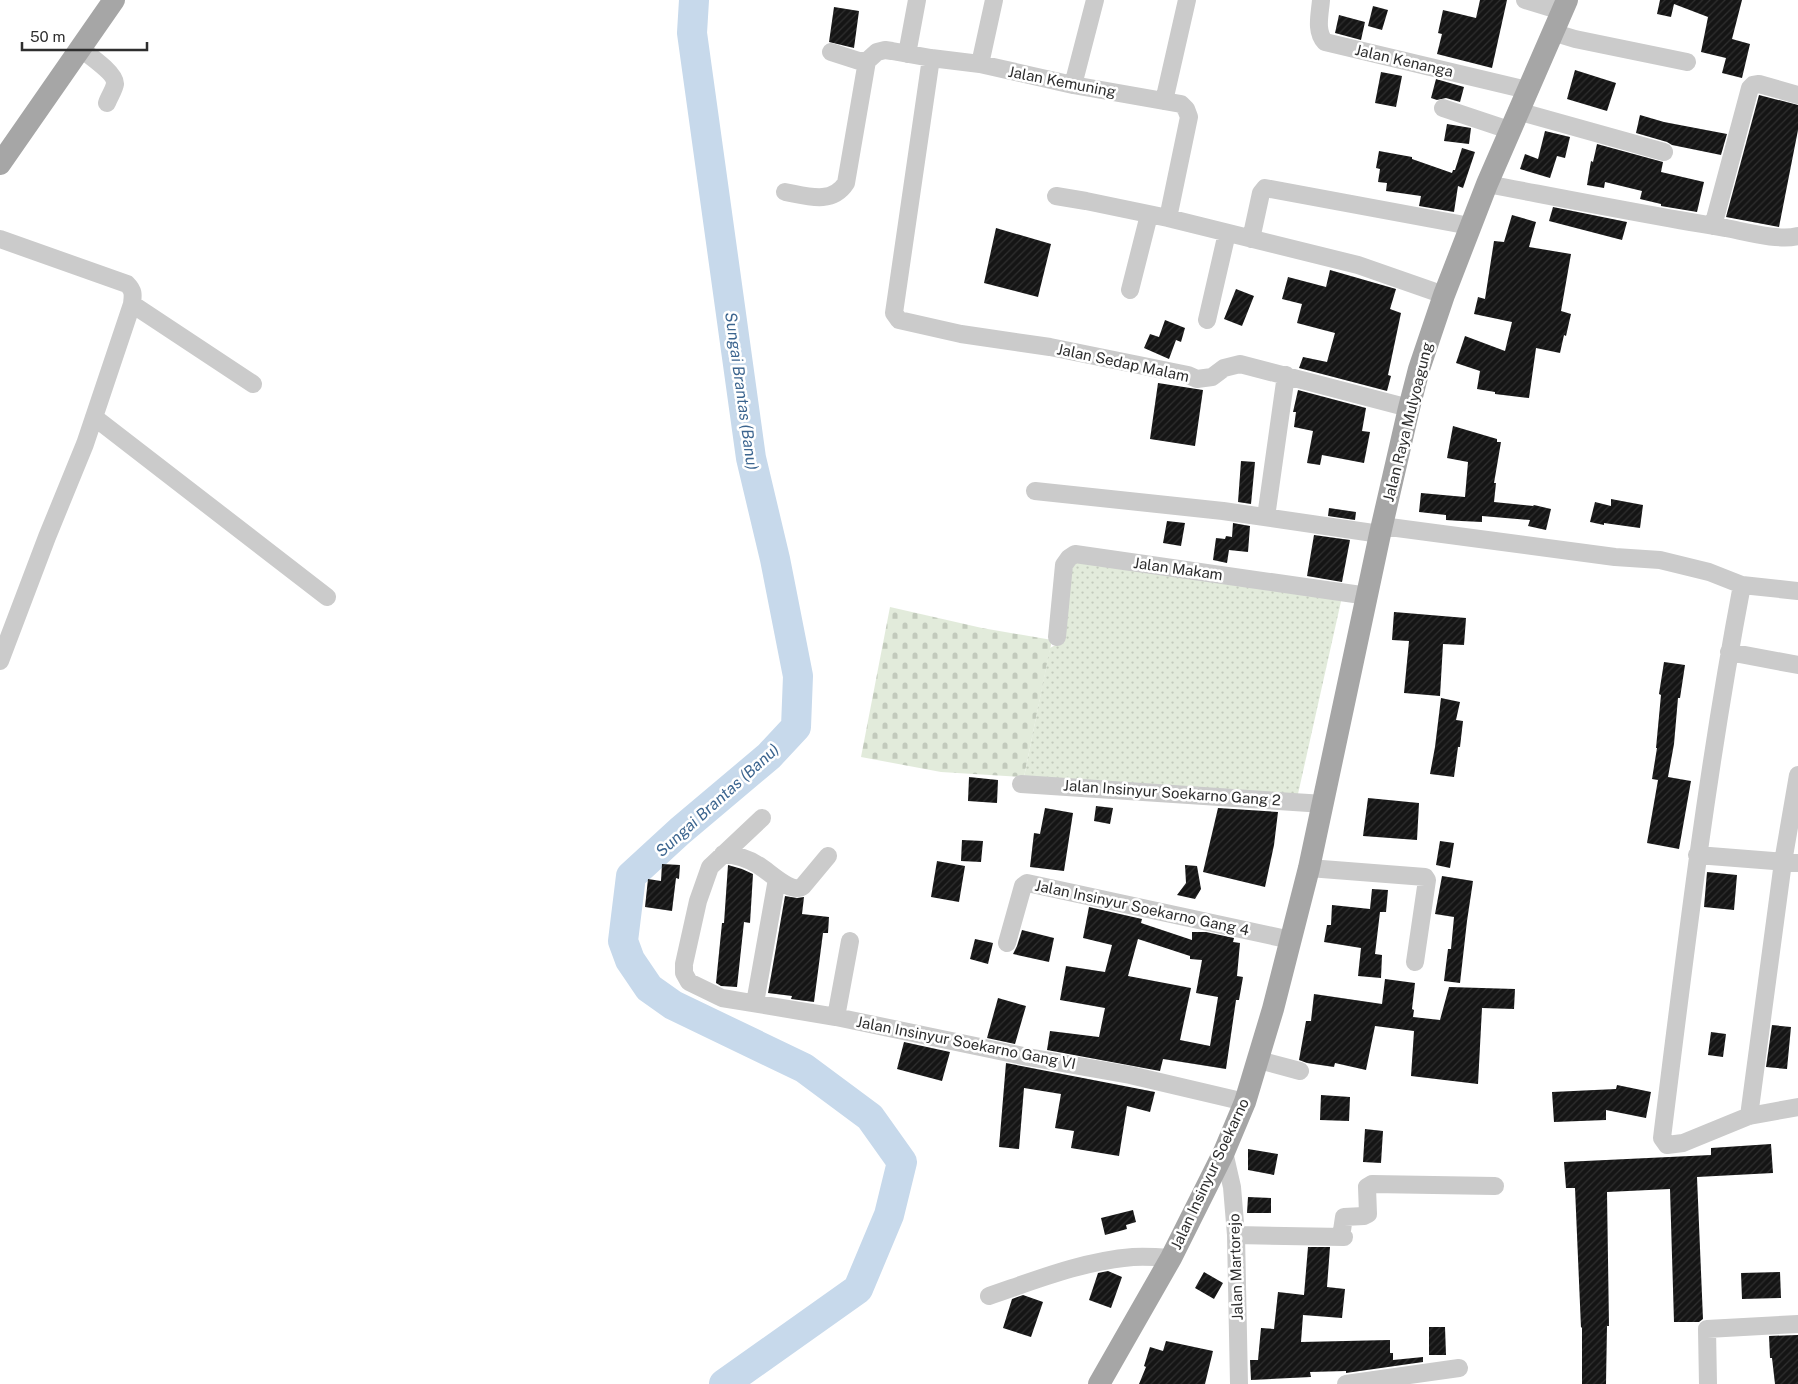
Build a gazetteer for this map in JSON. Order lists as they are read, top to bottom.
{
  "streets": {
    "main road": ["Jalan Raya Mulyoagung", "Jalan Insinyur Soekarno"],
    "street": [
      "Jalan Kenanga",
      "Jalan Kemuning",
      "Jalan Sedap Malam",
      "Jalan Makam",
      "Jalan Insinyur Soekarno Gang 2",
      "Jalan Insinyur Soekarno Gang 4",
      "Jalan Insinyur Soekarno Gang VI",
      "Jalan Martorejo"
    ]
  },
  "crossings": [
    ["Jalan Kenanga", "Jalan Raya Mulyoagung"],
    ["Jalan Kemuning", "Jalan Sedap Malam"],
    ["Jalan Sedap Malam", "Jalan Raya Mulyoagung"],
    ["Jalan Raya Mulyoagung", "Jalan Makam"],
    ["Jalan Raya Mulyoagung", "Jalan Insinyur Soekarno Gang 2"],
    ["Jalan Raya Mulyoagung", "Jalan Insinyur Soekarno"],
    ["Jalan Insinyur Soekarno Gang 2", "Jalan Insinyur Soekarno"],
    ["Jalan Insinyur Soekarno Gang 4", "Jalan Insinyur Soekarno"],
    ["Jalan Insinyur Soekarno Gang VI", "Jalan Insinyur Soekarno"],
    ["Jalan Insinyur Soekarno", "Jalan Martorejo"]
  ],
  "water": ["Sungai Brantas (Banu)"],
  "scale_bar": "50 m"
}
